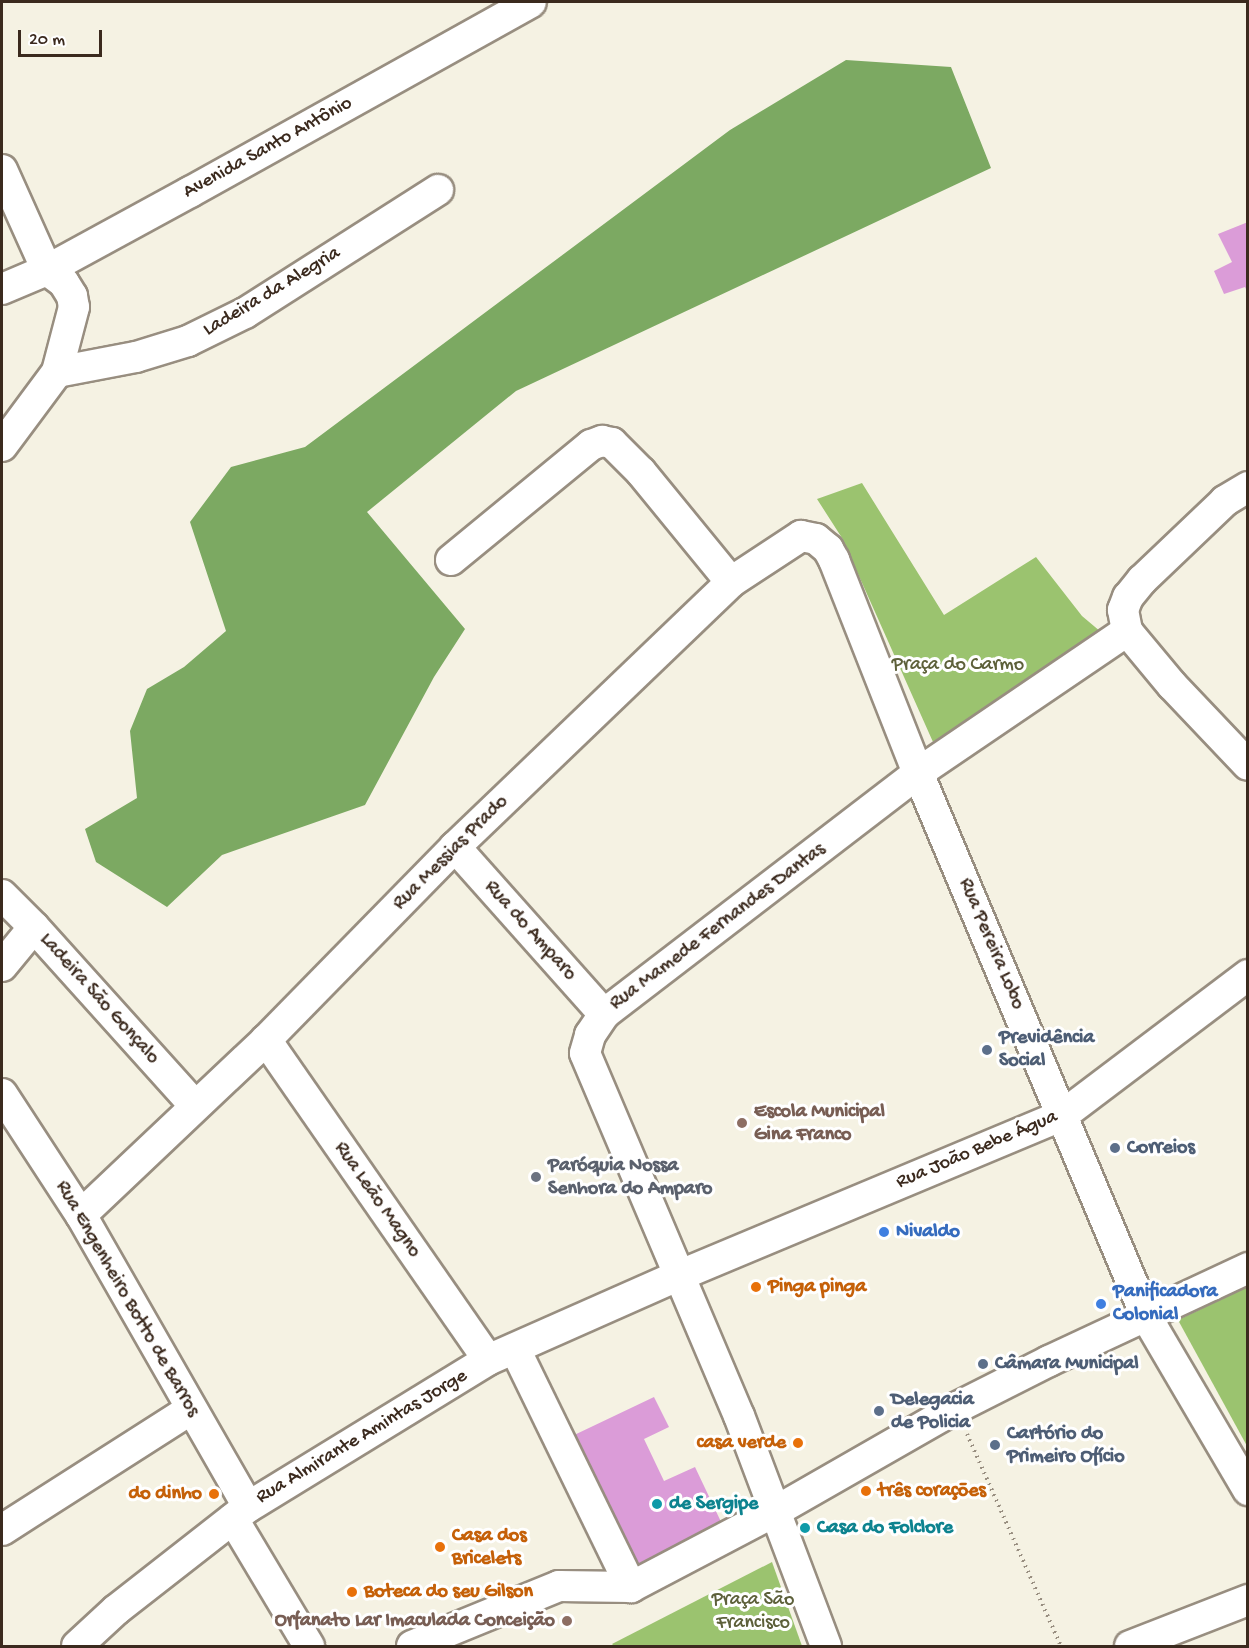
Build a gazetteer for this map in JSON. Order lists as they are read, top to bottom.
{
  "streets": {
    "street": [
      "Avenida Santo Antônio",
      "Ladeira da Alegria",
      "Rua Messias Prado",
      "Rua Mamede Fernandes Dantas",
      "Rua do Amparo",
      "Rua Pereira Lobo",
      "Ladeira São Gonçalo",
      "Rua João Bebe Água",
      "Rua Leão Magno",
      "Rua Engenheiro Botto de Barros",
      "Rua Almirante Amintas Jorge"
    ]
  },
  "crossings": [
    ["Rua Messias Prado", "Rua do Amparo"],
    ["Rua Messias Prado", "Rua Pereira Lobo"],
    ["Rua Messias Prado", "Ladeira São Gonçalo"],
    ["Rua Messias Prado", "Rua Leão Magno"],
    ["Rua Messias Prado", "Rua Engenheiro Botto de Barros"],
    ["Rua Mamede Fernandes Dantas", "Rua do Amparo"],
    ["Rua Mamede Fernandes Dantas", "Rua Pereira Lobo"],
    ["Rua Mamede Fernandes Dantas", "Rua João Bebe Água"],
    ["Rua Mamede Fernandes Dantas", "Rua Almirante Amintas Jorge"],
    ["Rua Pereira Lobo", "Rua João Bebe Água"],
    ["Rua João Bebe Água", "Rua Almirante Amintas Jorge"],
    ["Rua Leão Magno", "Rua Almirante Amintas Jorge"],
    ["Rua Engenheiro Botto de Barros", "Rua Almirante Amintas Jorge"]
  ],
  "parks": ["Praça do Carmo", "Praça São Francisco"],
  "places": [
    "Previdência Social",
    "Escola Municipal Gina Franco",
    "Correios",
    "Paróquia Nossa Senhora do Amparo",
    "Nivaldo",
    "Pinga pinga",
    "Panificadora Colonial",
    "Câmara Municipal",
    "Delegacia de Policia",
    "casa verde",
    "Cartório do Primeiro Ofício",
    "três corações",
    "do dinho",
    "de Sergipe",
    "Casa do Folclore",
    "Casa dos Bricelets",
    "Boteca do seu Gilson",
    "Orfanato Lar Imaculada Conceição"
  ],
  "scale_bar": "20 m"
}
